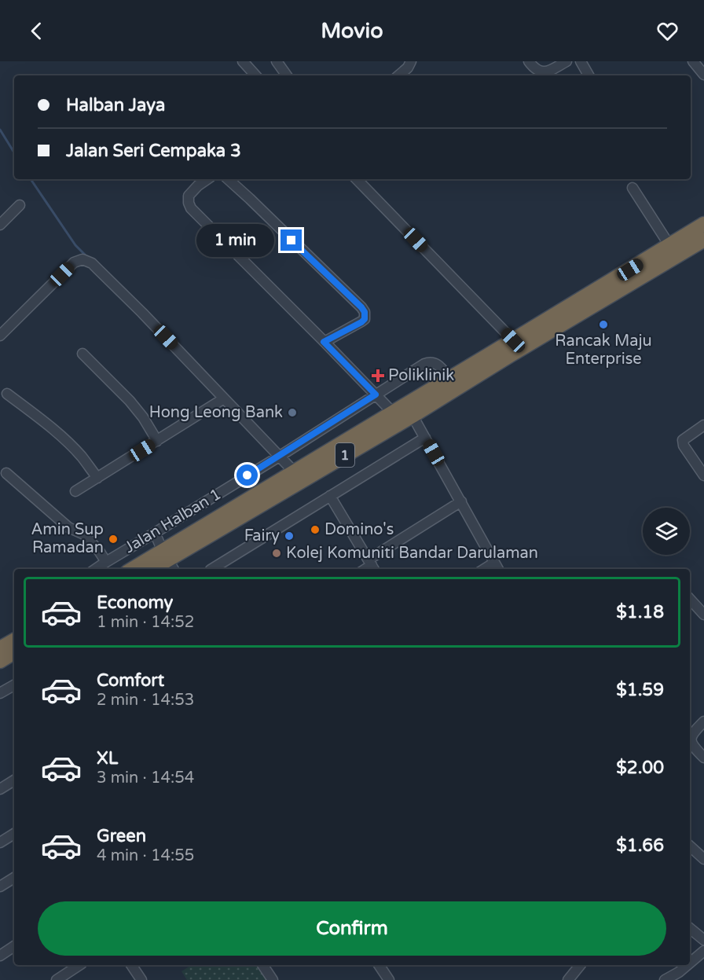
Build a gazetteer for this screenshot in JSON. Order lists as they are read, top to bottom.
{
  "streets": {
    "highway": ["1"],
    "street": ["Jalan Halban 1"]
  },
  "crossings": [
    ["1", "Jalan Halban 1"]
  ],
  "places": {
    "other": [
      "Rancak Maju Enterprise",
      "Hong Leong Bank",
      "Domino's",
      "Fairy",
      "Amin Sup Ramadan",
      "Kolej Komuniti Bandar Darulaman"
    ],
    "health": ["Poliklinik"]
  },
  "page": {
    "header": "Movio",
    "banner": ["Halban Jaya", "Jalan Seri Cempaka 3"],
    "bubble": "1 min",
    "list": [
      {
        "name": "Economy",
        "note": "1 min · 14:52",
        "value": "$1.18"
      },
      {
        "name": "Comfort",
        "note": "2 min · 14:53",
        "value": "$1.59"
      },
      {
        "name": "XL",
        "note": "3 min · 14:54",
        "value": "$2.00"
      },
      {
        "name": "Green",
        "note": "4 min · 14:55",
        "value": "$1.66"
      }
    ],
    "buttons": "Confirm"
  }
}
